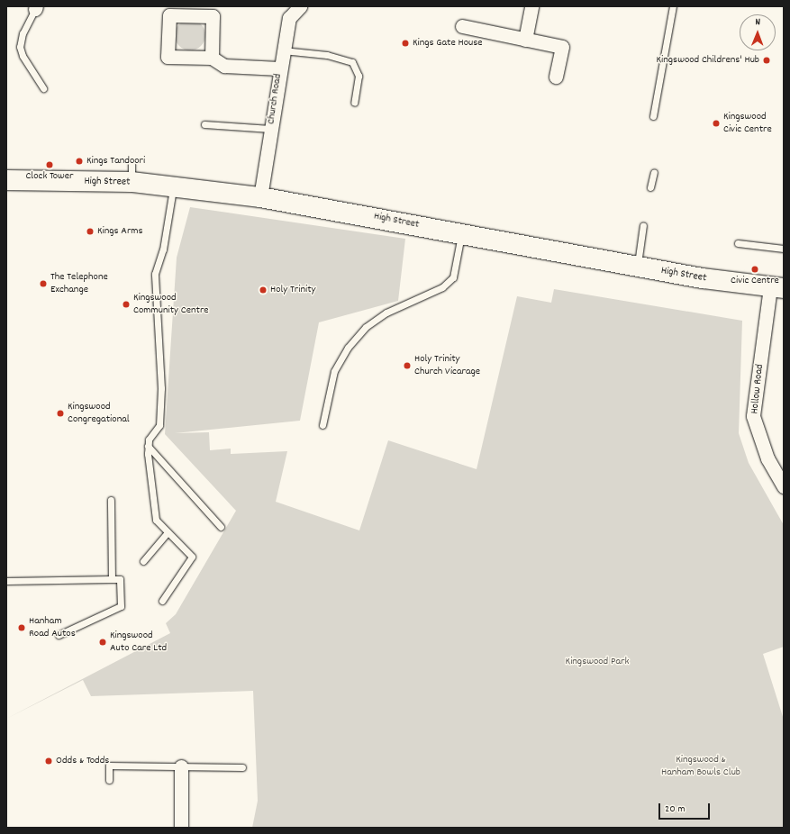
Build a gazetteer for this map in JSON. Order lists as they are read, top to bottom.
{
  "streets": {
    "main road": ["High Street"],
    "street": ["Church Road", "Hollow Road"]
  },
  "crossings": [
    ["Church Road", "High Street"],
    ["High Street", "Hollow Road"]
  ],
  "parks": ["Kingswood Park", "Kingswood & Hanham Bowls Club"],
  "places": [
    "Kings Gate House",
    "Kingswood Childrens' Hub",
    "Kingswood Civic Centre",
    "Kings Tandoori",
    "Clock Tower",
    "Kings Arms",
    "Civic Centre",
    "The Telephone Exchange",
    "Holy Trinity",
    "Kingswood Community Centre",
    "Holy Trinity Church Vicarage",
    "Kingswood Congregational",
    "Hanham Road Autos",
    "Kingswood Auto Care Ltd",
    "Odds & Todds"
  ],
  "scale_bar": "20 m",
  "north": "top"
}
